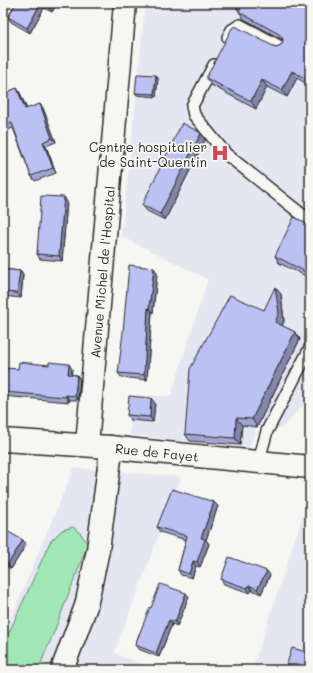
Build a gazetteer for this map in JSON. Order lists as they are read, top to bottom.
{
  "streets": {
    "street": ["Avenue Michel de l'Hospital", "Rue de Fayet"]
  },
  "crossings": [
    ["Avenue Michel de l'Hospital", "Rue de Fayet"]
  ],
  "places": {
    "hospital": ["Centre hospitalier de Saint-Quentin"]
  }
}
